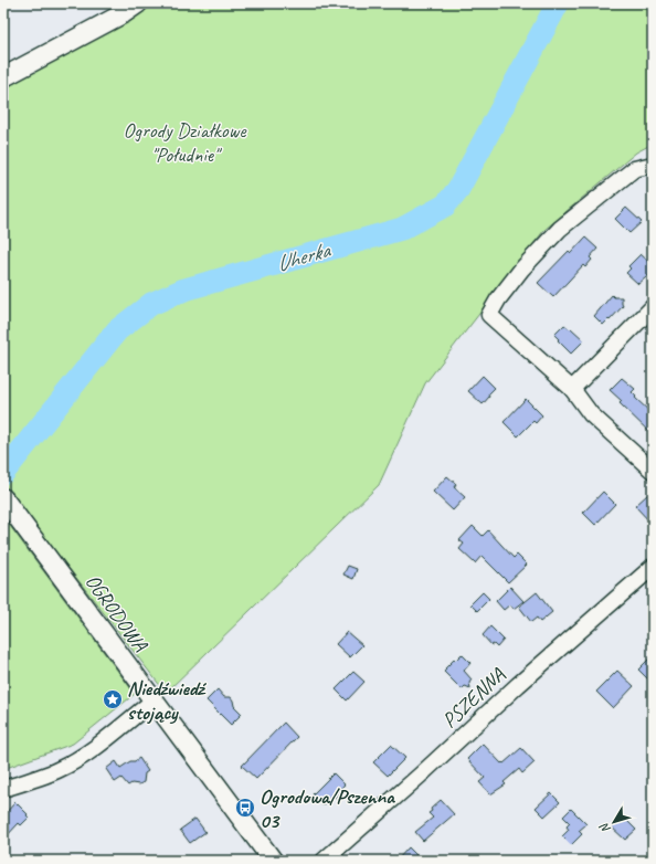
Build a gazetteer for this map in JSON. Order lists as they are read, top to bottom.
{
  "streets": {
    "street": ["OGRODOWA", "PSZENNA"]
  },
  "water": ["Uherka"],
  "parks": ["Ogrody Działkowe \"Południe\""],
  "places": {
    "place": ["Niedźwiedź stojący"],
    "bus stop": ["Ogrodowa/Pszenna 03"]
  },
  "north": "bottom left"
}
